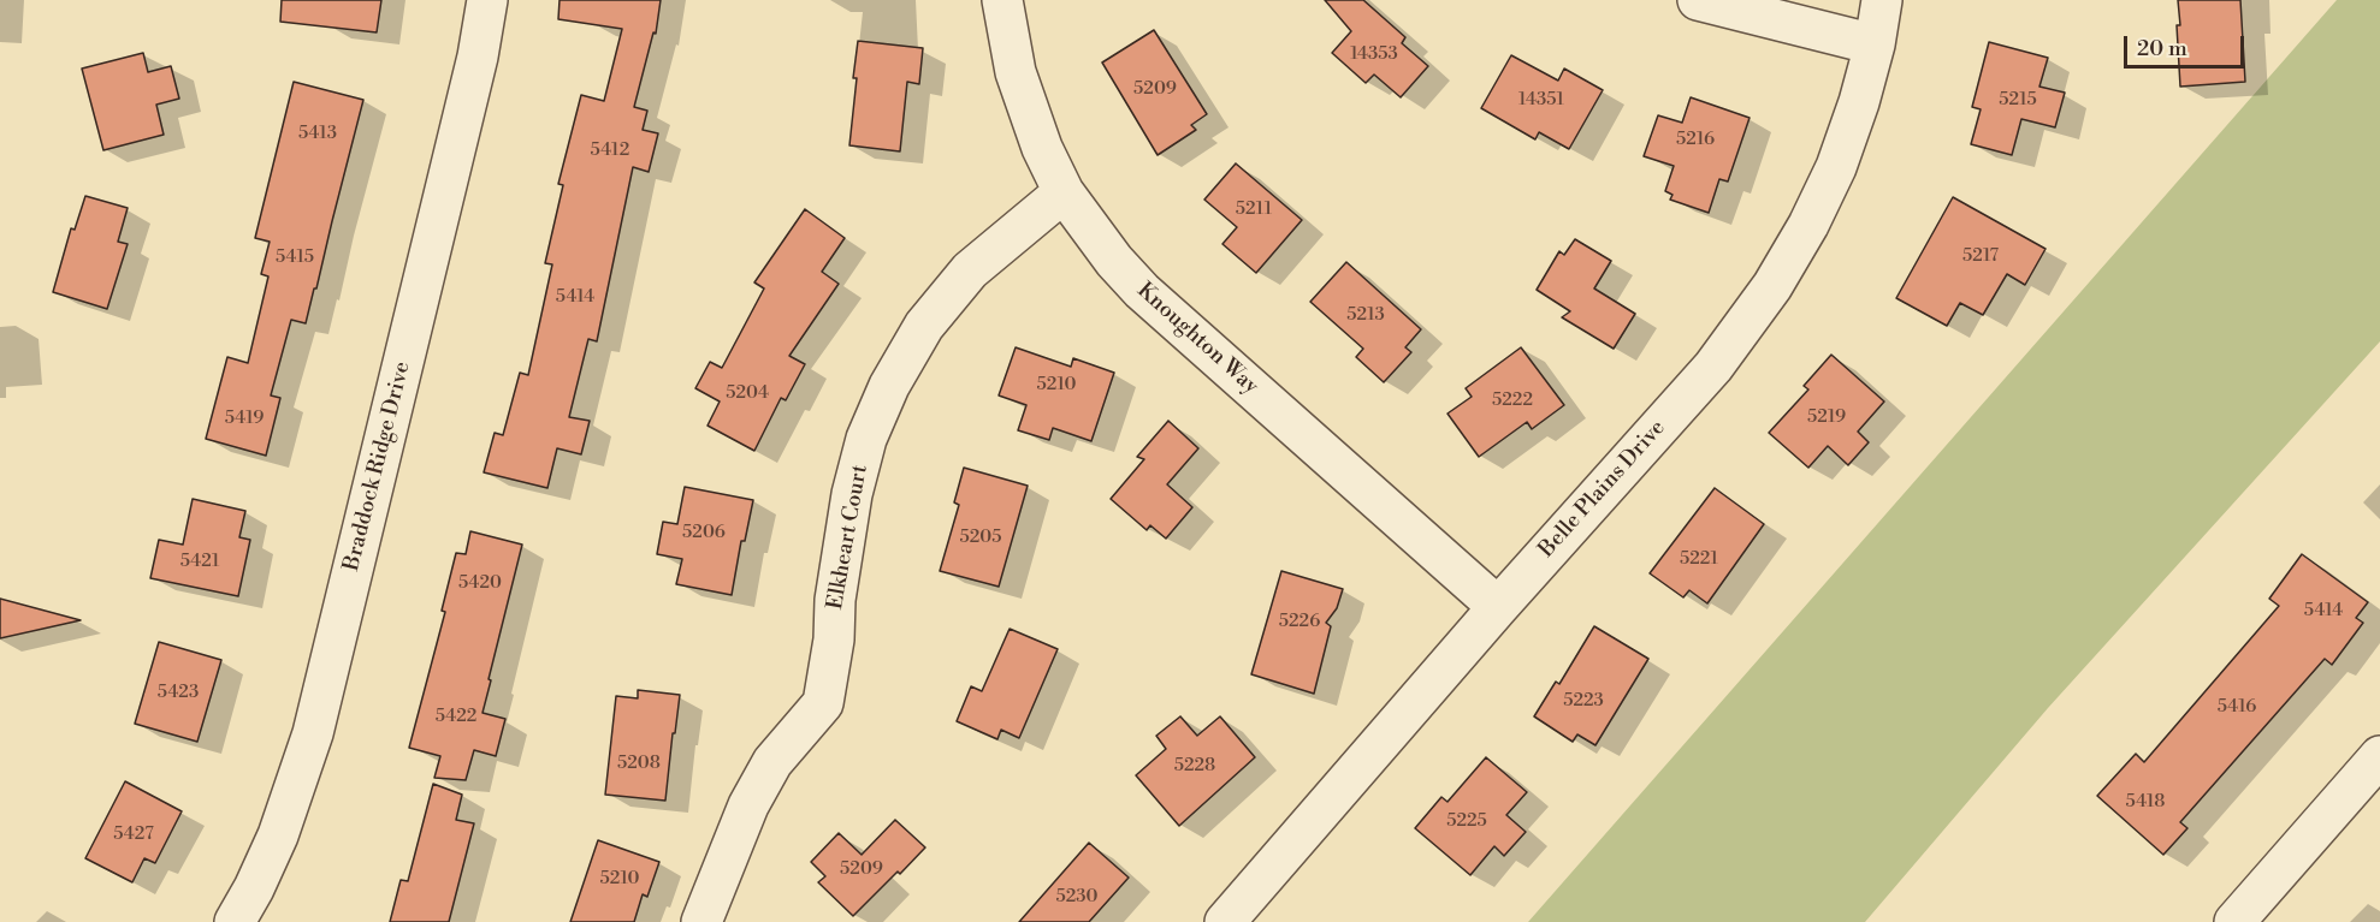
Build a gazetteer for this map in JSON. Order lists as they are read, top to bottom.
{
  "streets": {
    "street": [
      "Knoughton Way",
      "Braddock Ridge Drive",
      "Belle Plains Drive",
      "Elkheart Court"
    ]
  },
  "crossings": [
    ["Knoughton Way", "Belle Plains Drive"],
    ["Knoughton Way", "Elkheart Court"]
  ],
  "house_numbers": [
    "14353",
    "5209",
    "14351",
    "5215",
    "5413",
    "5216",
    "5412",
    "5211",
    "5217",
    "5415",
    "5414",
    "5213",
    "5210",
    "5204",
    "5222",
    "5219",
    "5419",
    "5206",
    "5205",
    "5221",
    "5421",
    "5420",
    "5414",
    "5226",
    "5423",
    "5223",
    "5416",
    "5422",
    "5208",
    "5228",
    "5418",
    "5225",
    "5427",
    "5209",
    "5210",
    "5230"
  ],
  "scale_bar": "20 m"
}
